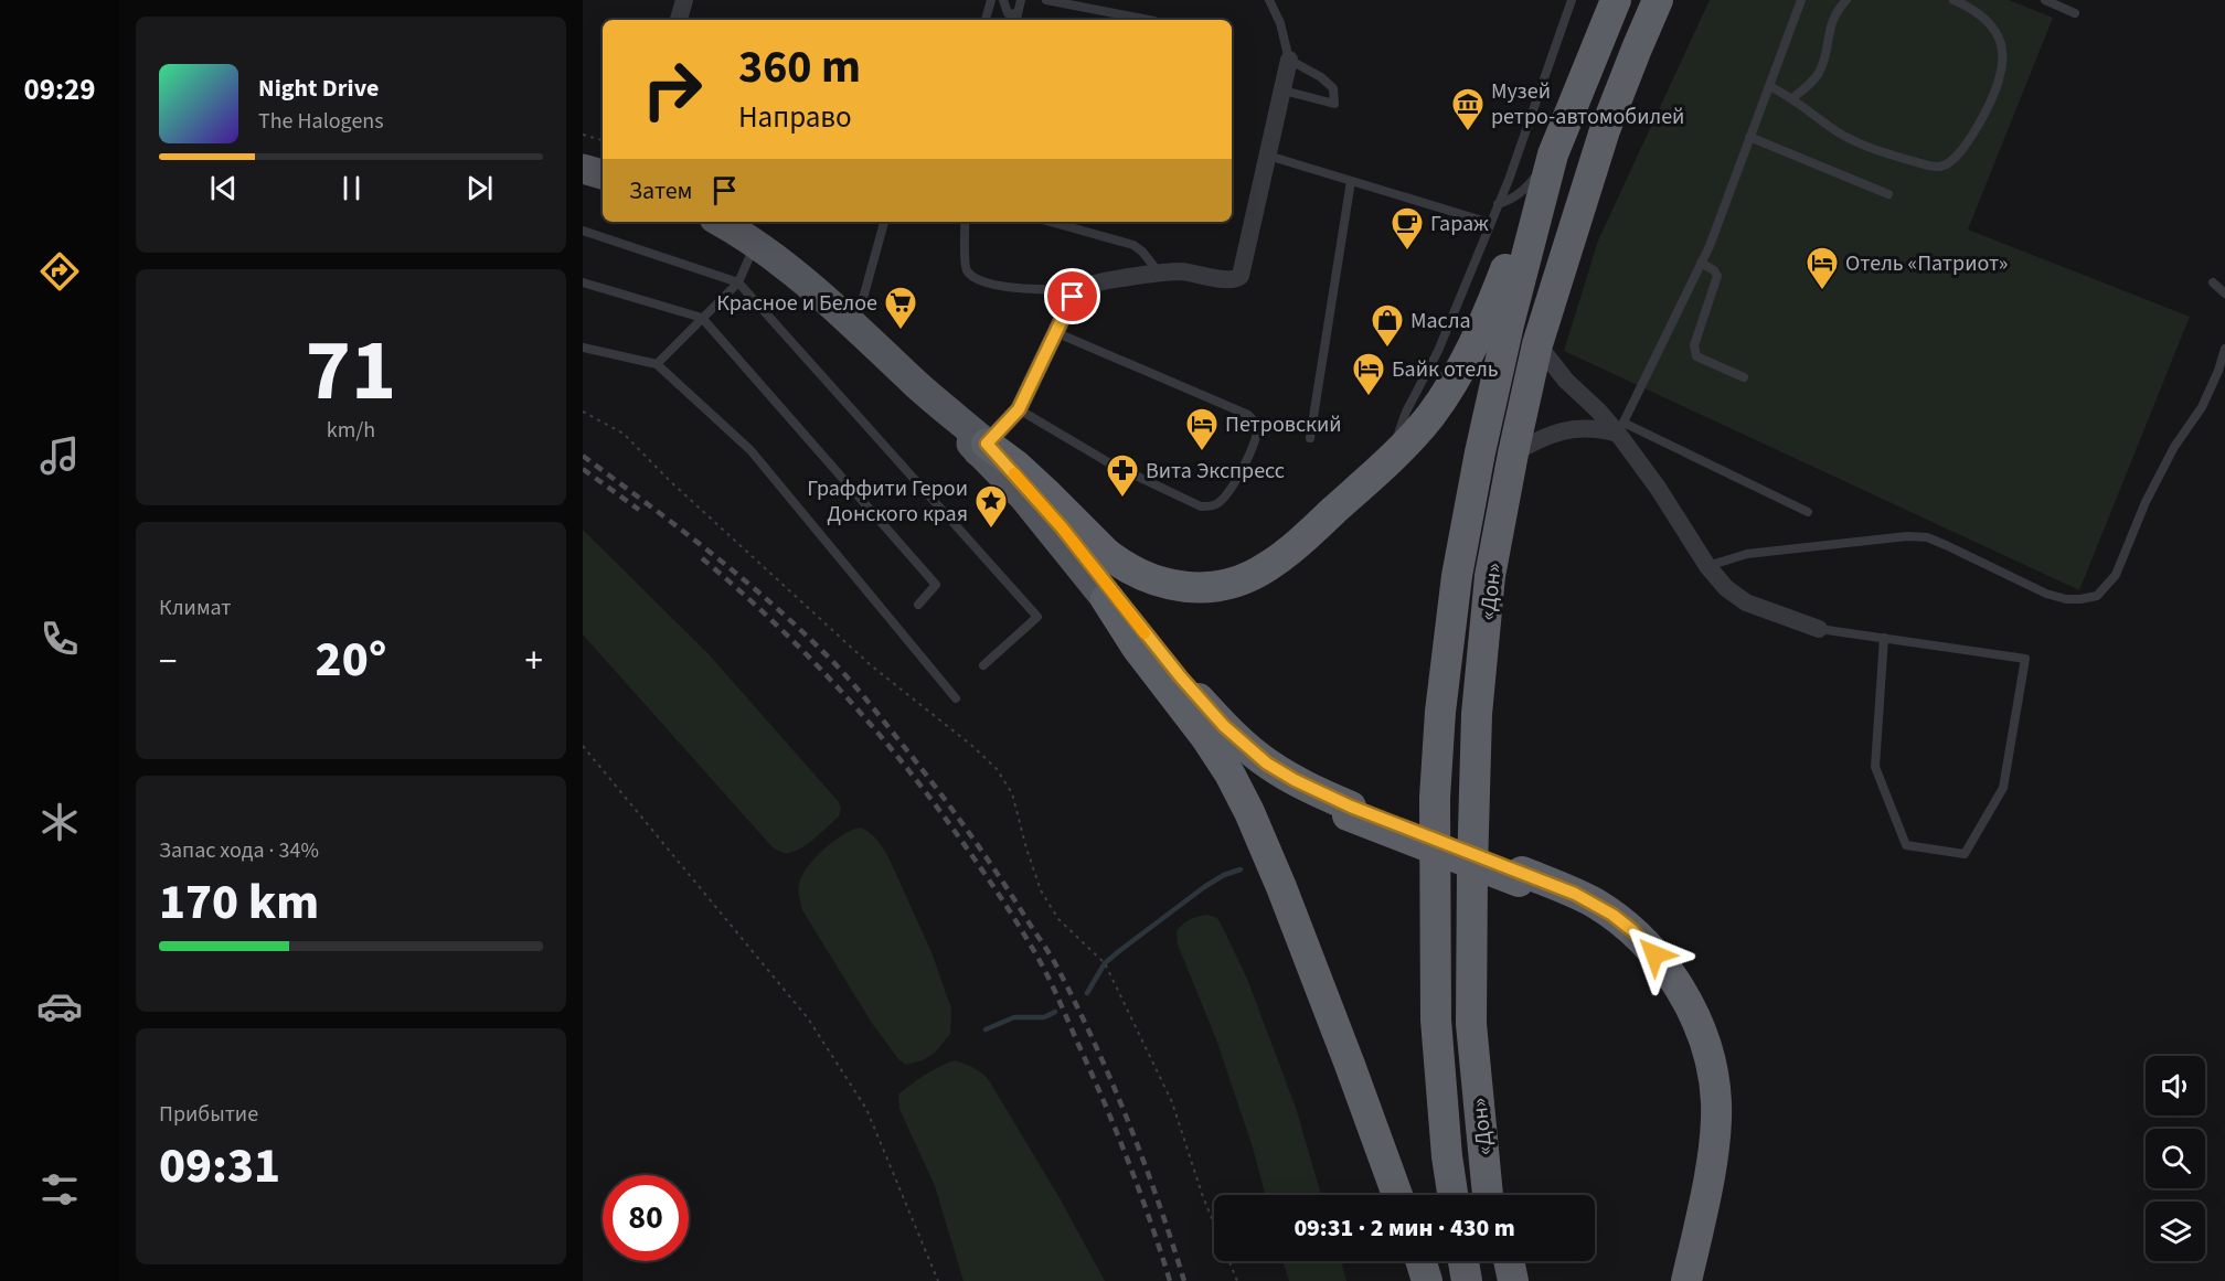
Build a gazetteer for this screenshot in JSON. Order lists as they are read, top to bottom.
{
  "streets": {
    "highway": ["«Дон»"]
  },
  "places": {
    "museum": ["Музей ретро-автомобилей"],
    "cafe": ["Гараж"],
    "hotel": ["Отель «Патриот»", "Байк отель", "Петровский"],
    "supermarket": ["Красное и Белое"],
    "shop": ["Масла"],
    "pharmacy": ["Вита Экспресс"],
    "place": ["Граффити Герои Донского края"]
  },
  "page": {
    "tabs": "09:29",
    "turn": ["360 m", "Направо"],
    "song": ["Night Drive", "The Halogens"],
    "then": "Затем",
    "tile": [
      ["71", "km/h"],
      "Климат",
      ["Запас хода · 34%", "170 km"],
      ["Прибытие", "09:31"]
    ],
    "heat": ["−", "20°", "+"],
    "limit": "80",
    "trip": "09:31 · 2 мин · 430 m"
  }
}
